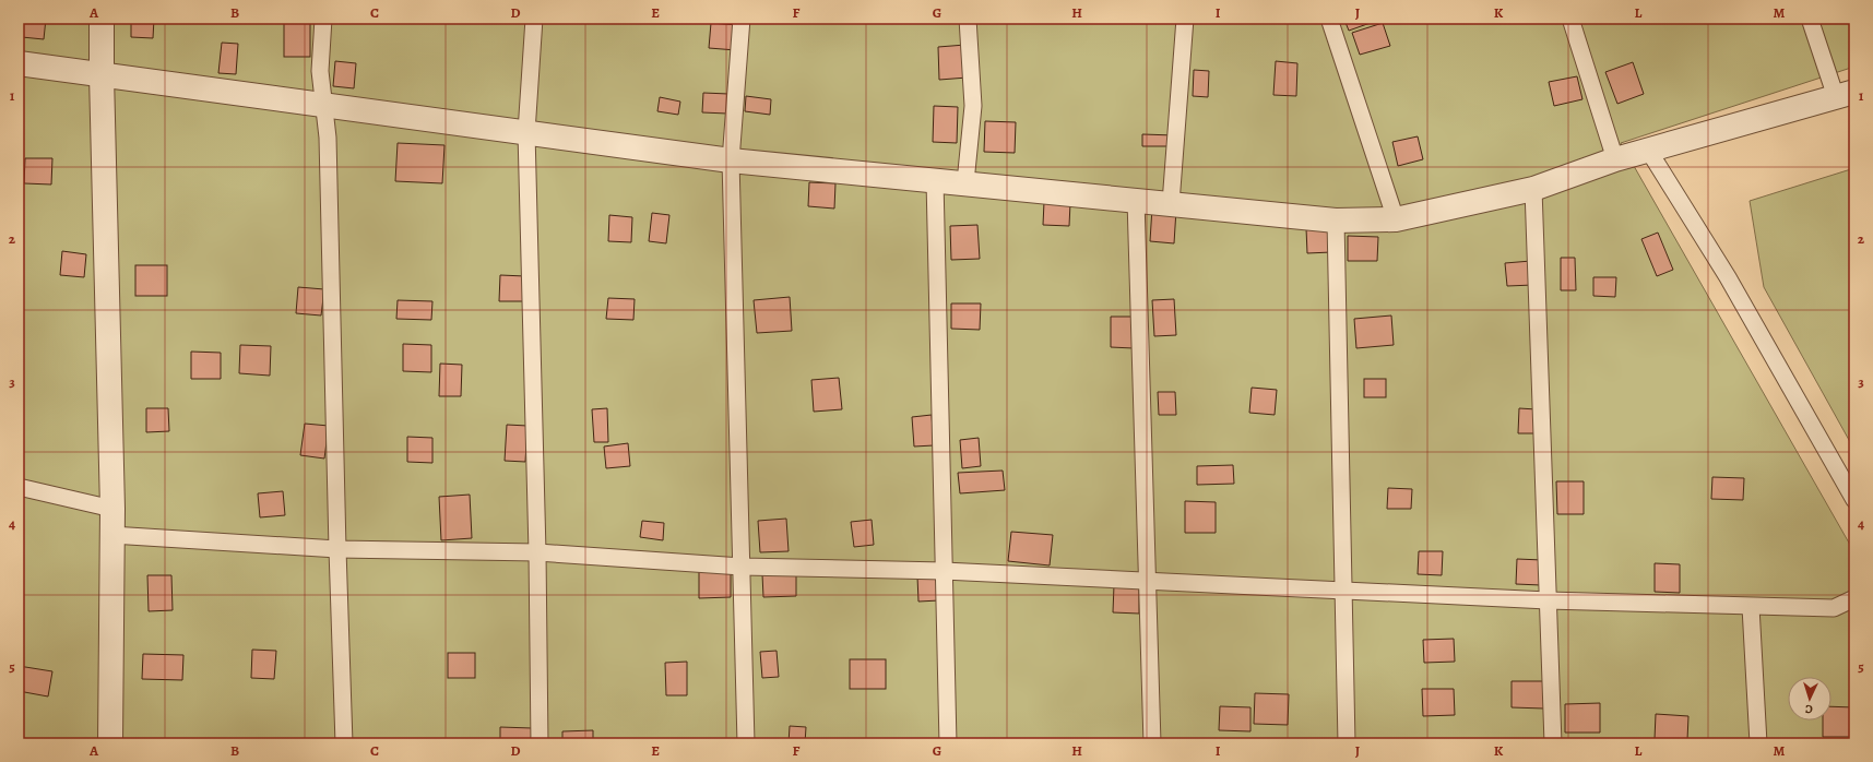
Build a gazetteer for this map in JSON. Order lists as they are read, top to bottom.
{
  "north": "bottom",
  "grid": {
    "columns": [
      "A",
      "B",
      "C",
      "D",
      "E",
      "F",
      "G",
      "H",
      "I",
      "J",
      "K",
      "L",
      "M"
    ],
    "rows": [
      "1",
      "2",
      "3",
      "4",
      "5"
    ]
  }
}
